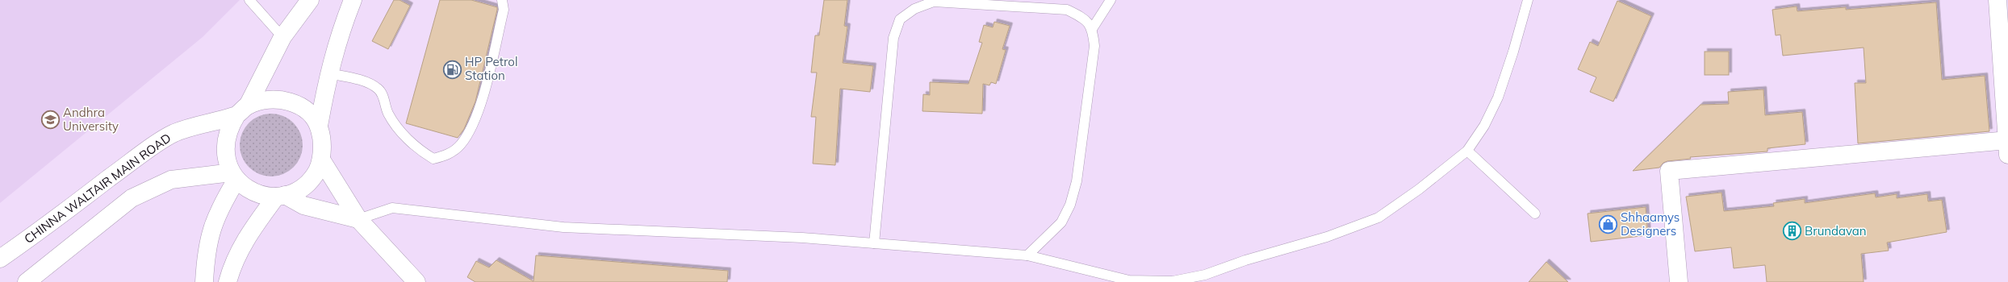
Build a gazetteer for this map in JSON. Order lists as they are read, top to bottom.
{
  "streets": {
    "street": ["CHINNA WALTAIR MAIN ROAD"]
  },
  "places": {
    "fuel station": ["HP Petrol Station"],
    "school or university": ["Andhra University"],
    "shop": ["Shhaamys Designers"],
    "building": ["Brundavan"]
  }
}
